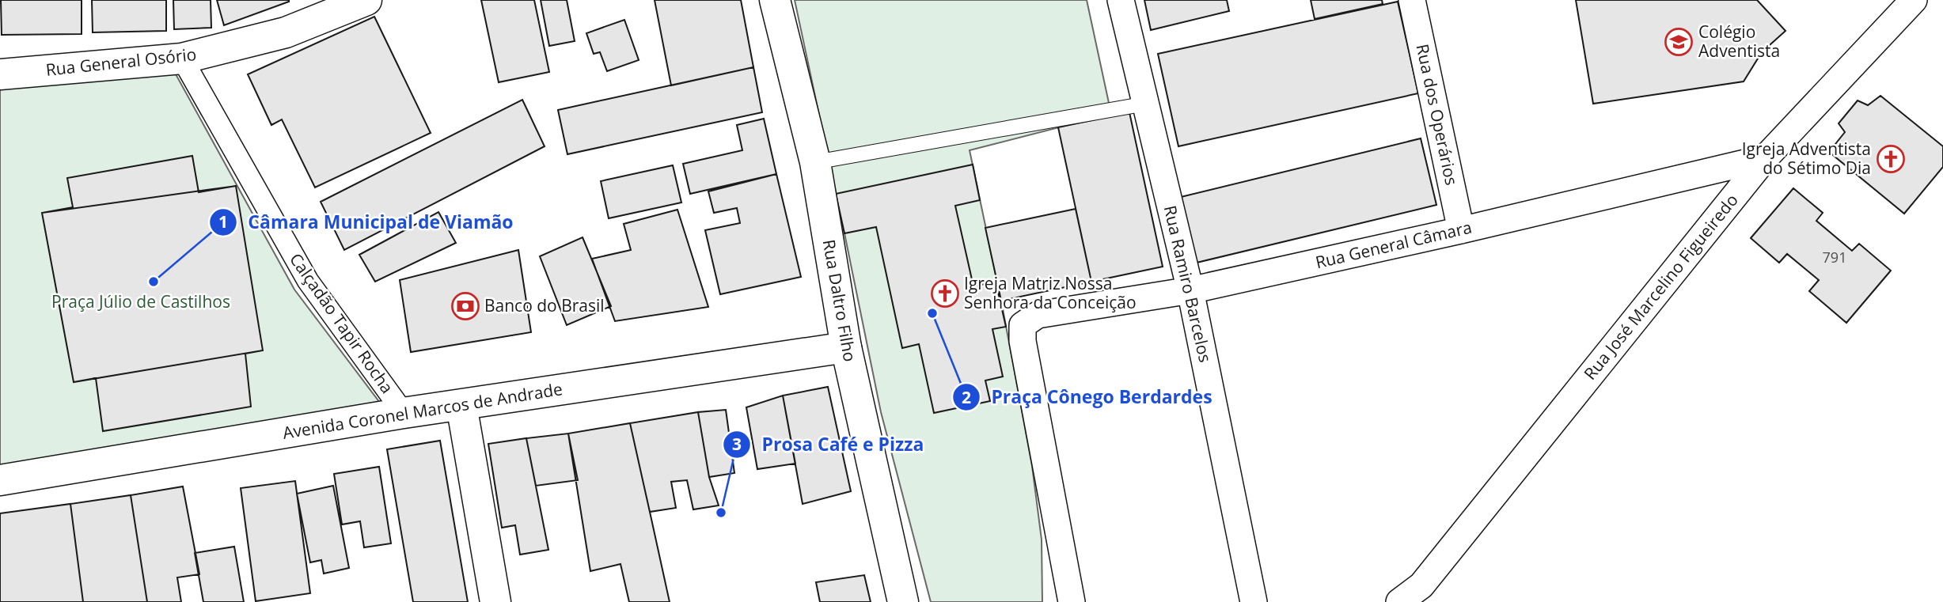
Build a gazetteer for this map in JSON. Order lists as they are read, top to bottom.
{
  "streets": {
    "main road": ["Rua General Osório", "Rua Daltro Filho", "Avenida Coronel Marcos de Andrade"],
    "street": [
      "Rua dos Operários",
      "Rua General Câmara",
      "Rua Ramiro Barcelos",
      "Rua José Marcelino Figueiredo",
      "Calçadão Tapir Rocha"
    ]
  },
  "crossings": [
    ["Rua General Osório", "Calçadão Tapir Rocha"],
    ["Rua dos Operários", "Rua General Câmara"],
    ["Rua General Câmara", "Rua Ramiro Barcelos"],
    ["Rua General Câmara", "Rua José Marcelino Figueiredo"],
    ["Rua Daltro Filho", "Avenida Coronel Marcos de Andrade"],
    ["Calçadão Tapir Rocha", "Avenida Coronel Marcos de Andrade"]
  ],
  "parks": ["Praça Júlio de Castilhos"],
  "places": {
    "school or university": ["Colégio Adventista"],
    "church": ["Igreja Adventista do Sétimo Dia", "Igreja Matriz Nossa Senhora da Conceição"],
    "other": ["Câmara Municipal de Viamão", "Praça Cônego Berdardes", "Prosa Café e Pizza"],
    "bank": ["Banco do Brasil"]
  },
  "house_numbers": ["791"]
}
